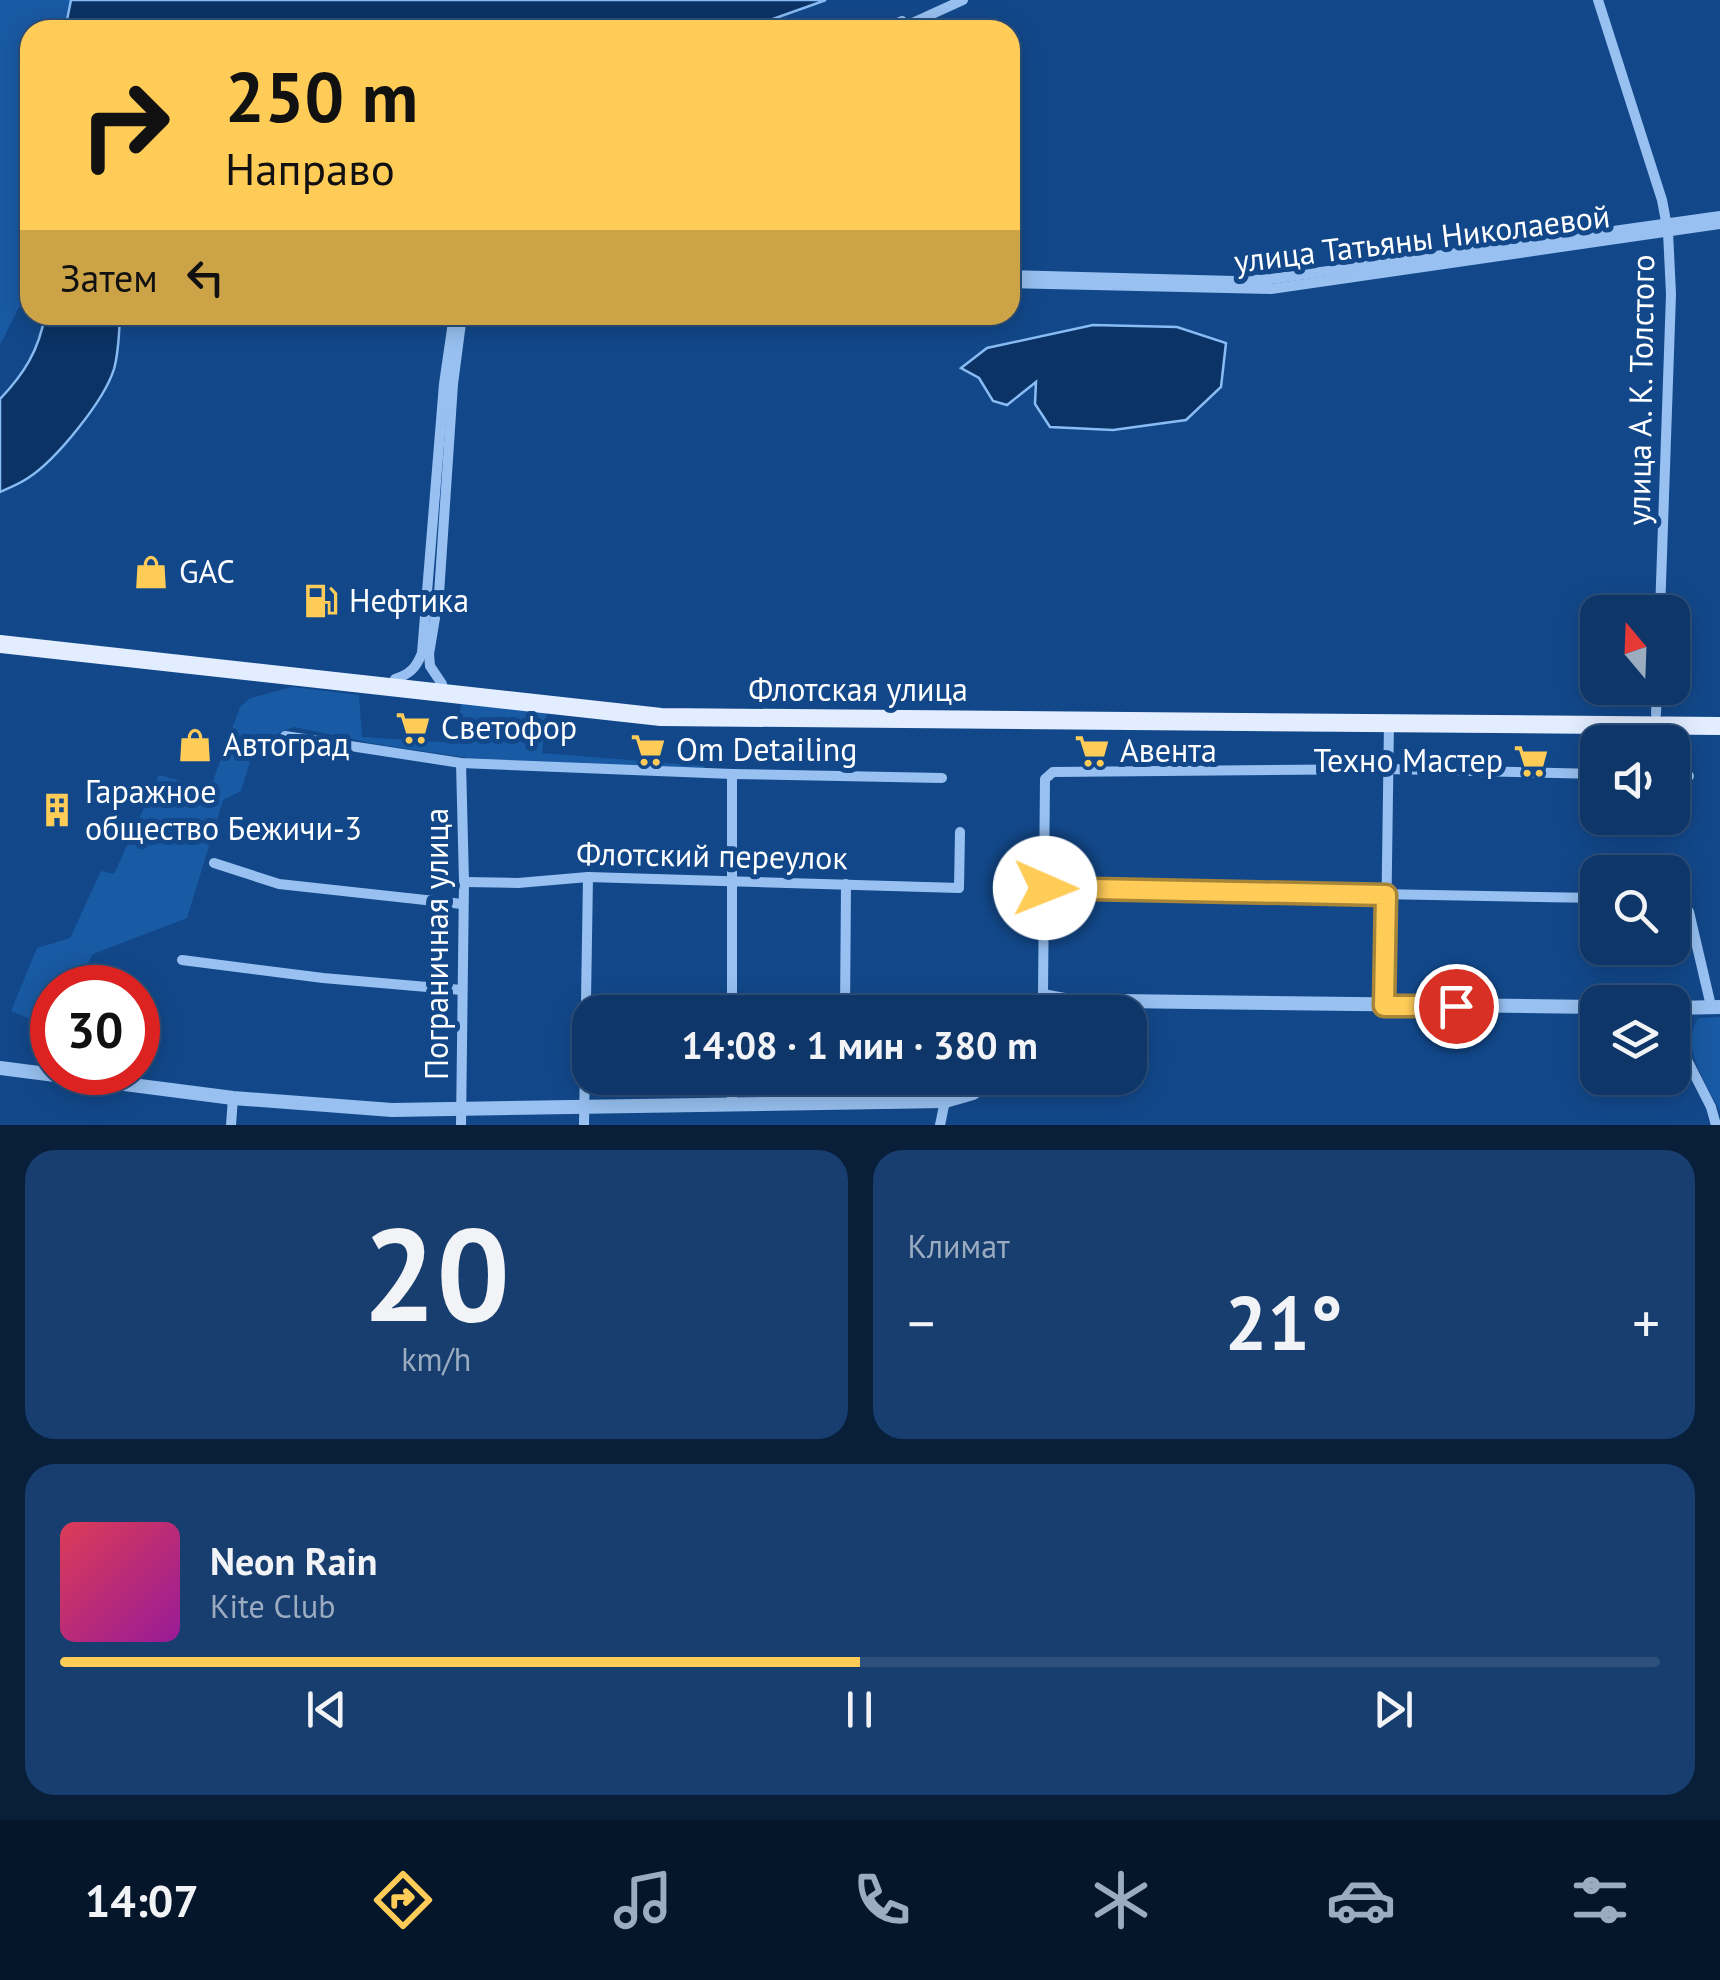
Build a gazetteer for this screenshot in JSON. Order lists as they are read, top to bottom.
{
  "streets": {
    "main road": ["Флотская улица"],
    "street": [
      "улица Татьяны Николаевой",
      "улица А. К. Толстого",
      "Флотский переулок",
      "Пограничная улица"
    ]
  },
  "crossings": [
    ["улица Татьяны Николаевой", "улица А. К. Толстого"],
    ["Флотский переулок", "Пограничная улица"]
  ],
  "places": {
    "shop": ["GAC", "Автоград"],
    "fuel station": ["Нефтика"],
    "supermarket": [
      "Светофор",
      "Om Detailing",
      "Авента",
      "Техно Мастер"
    ],
    "building": ["Гаражное общество Бежичи-3"]
  },
  "north": "top",
  "page": {
    "turn": ["250 m", "Направо"],
    "then": "Затем",
    "limit": "30",
    "trip": "14:08 · 1 мин · 380 m",
    "tile": [
      ["20", "km/h"],
      "Климат"
    ],
    "heat": ["−", "21°", "+"],
    "song": ["Neon Rain", "Kite Club"],
    "tabs": "14:07"
  }
}
